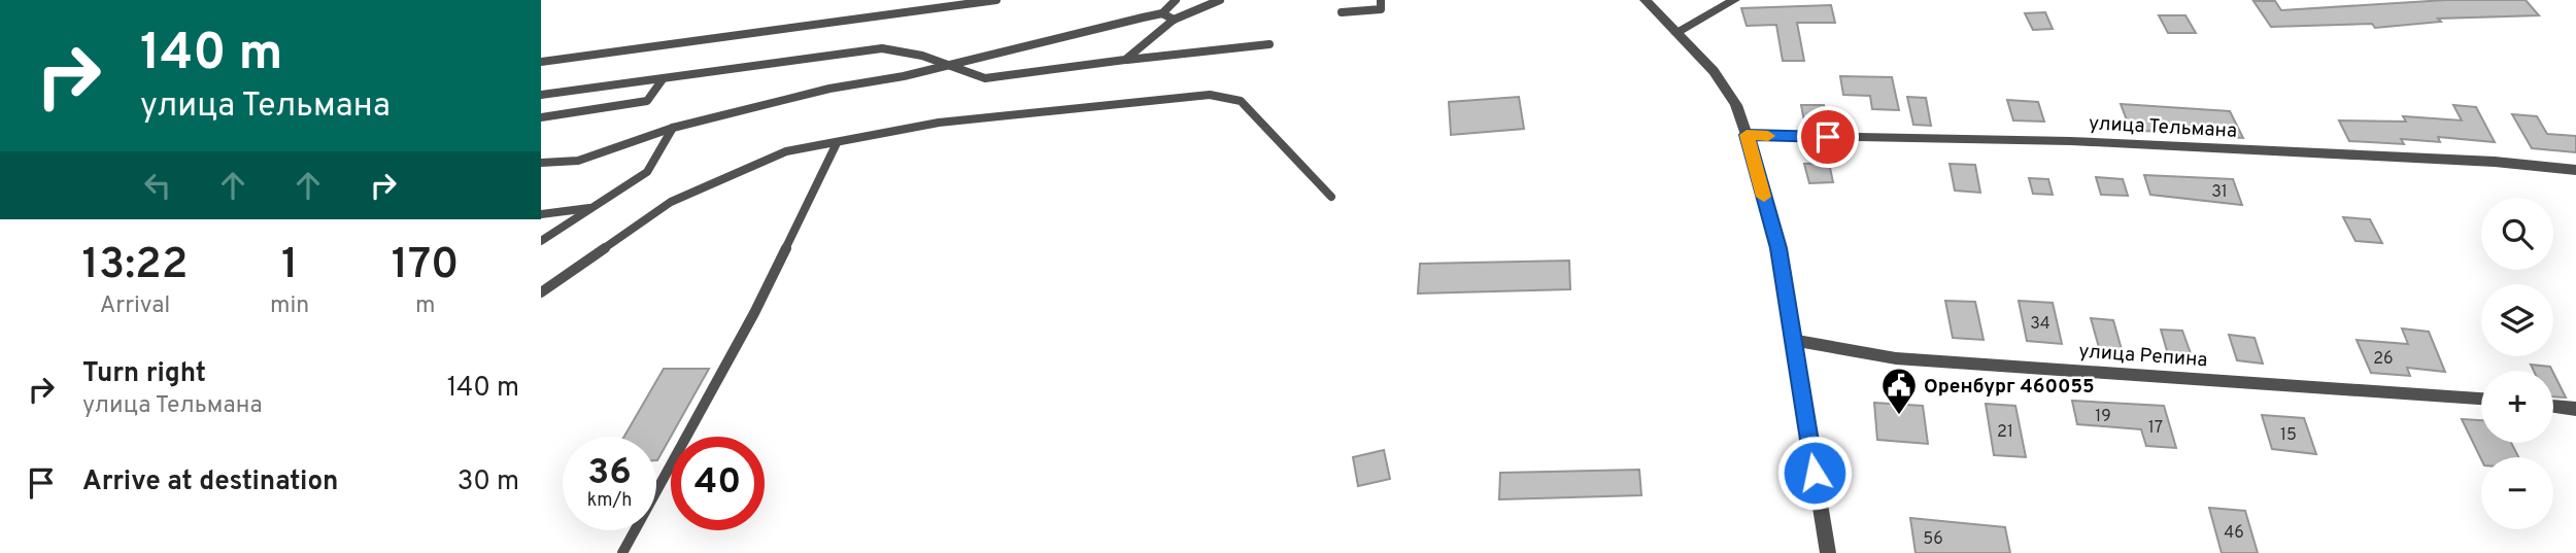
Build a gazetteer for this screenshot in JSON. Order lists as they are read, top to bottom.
{
  "streets": {
    "street": ["улица Тельмана", "улица Репина"]
  },
  "places": {
    "public building": ["Оренбург 460055"]
  },
  "house_numbers": [
    "31",
    "34",
    "26",
    "19",
    "17",
    "21",
    "15",
    "46",
    "56"
  ],
  "page": {
    "turn": ["140 m", "улица Тельмана"],
    "map_buttons": ["+", "−"],
    "eta": [
      "13:22",
      "Arrival",
      "1",
      "min",
      "170",
      "m"
    ],
    "list": [
      {
        "name": "Turn right",
        "note": "улица Тельмана",
        "value": "140 m"
      },
      {
        "name": "Arrive at destination",
        "value": "30 m"
      }
    ],
    "speed": "36 km/h",
    "limit": "40"
  }
}
